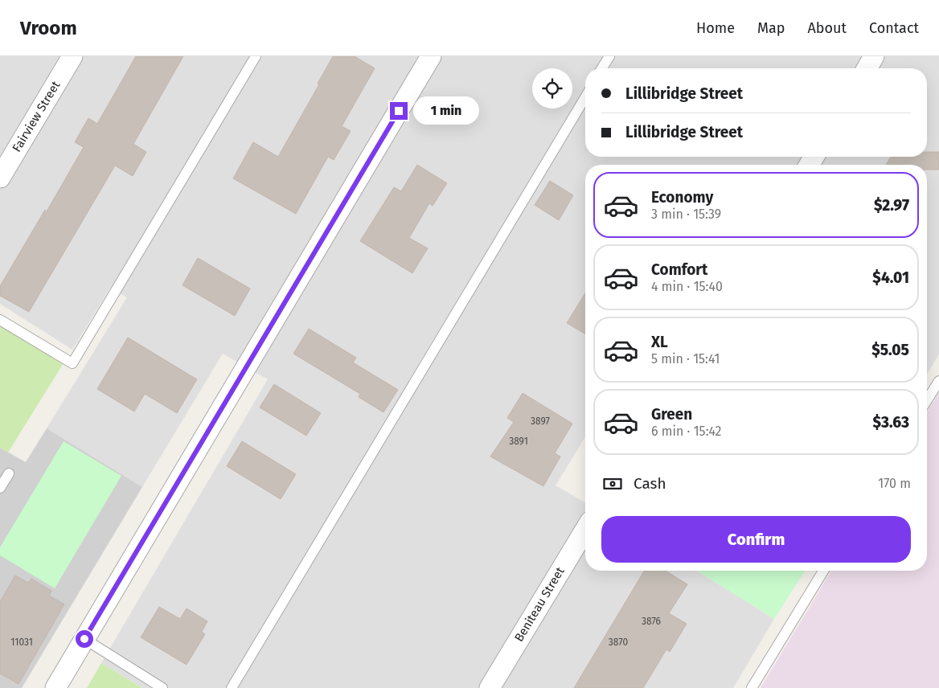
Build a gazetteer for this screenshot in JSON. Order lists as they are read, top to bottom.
{
  "streets": {
    "street": ["Fairview Street", "Beniteau Street"]
  },
  "house_numbers": [
    "3897",
    "3891",
    "3876",
    "11031",
    "3870"
  ],
  "page": {
    "header": "Vroom",
    "nav": [
      "Home",
      "Map",
      "About",
      "Contact"
    ],
    "banner": ["Lillibridge Street", "Lillibridge Street"],
    "bubble": "1 min",
    "list": [
      {
        "name": "Economy",
        "note": "3 min · 15:39",
        "value": "$2.97"
      },
      {
        "name": "Comfort",
        "note": "4 min · 15:40",
        "value": "$4.01"
      },
      {
        "name": "XL",
        "note": "5 min · 15:41",
        "value": "$5.05"
      },
      {
        "name": "Green",
        "note": "6 min · 15:42",
        "value": "$3.63"
      }
    ],
    "pay": ["Cash", "170 m"],
    "buttons": "Confirm"
  }
}
